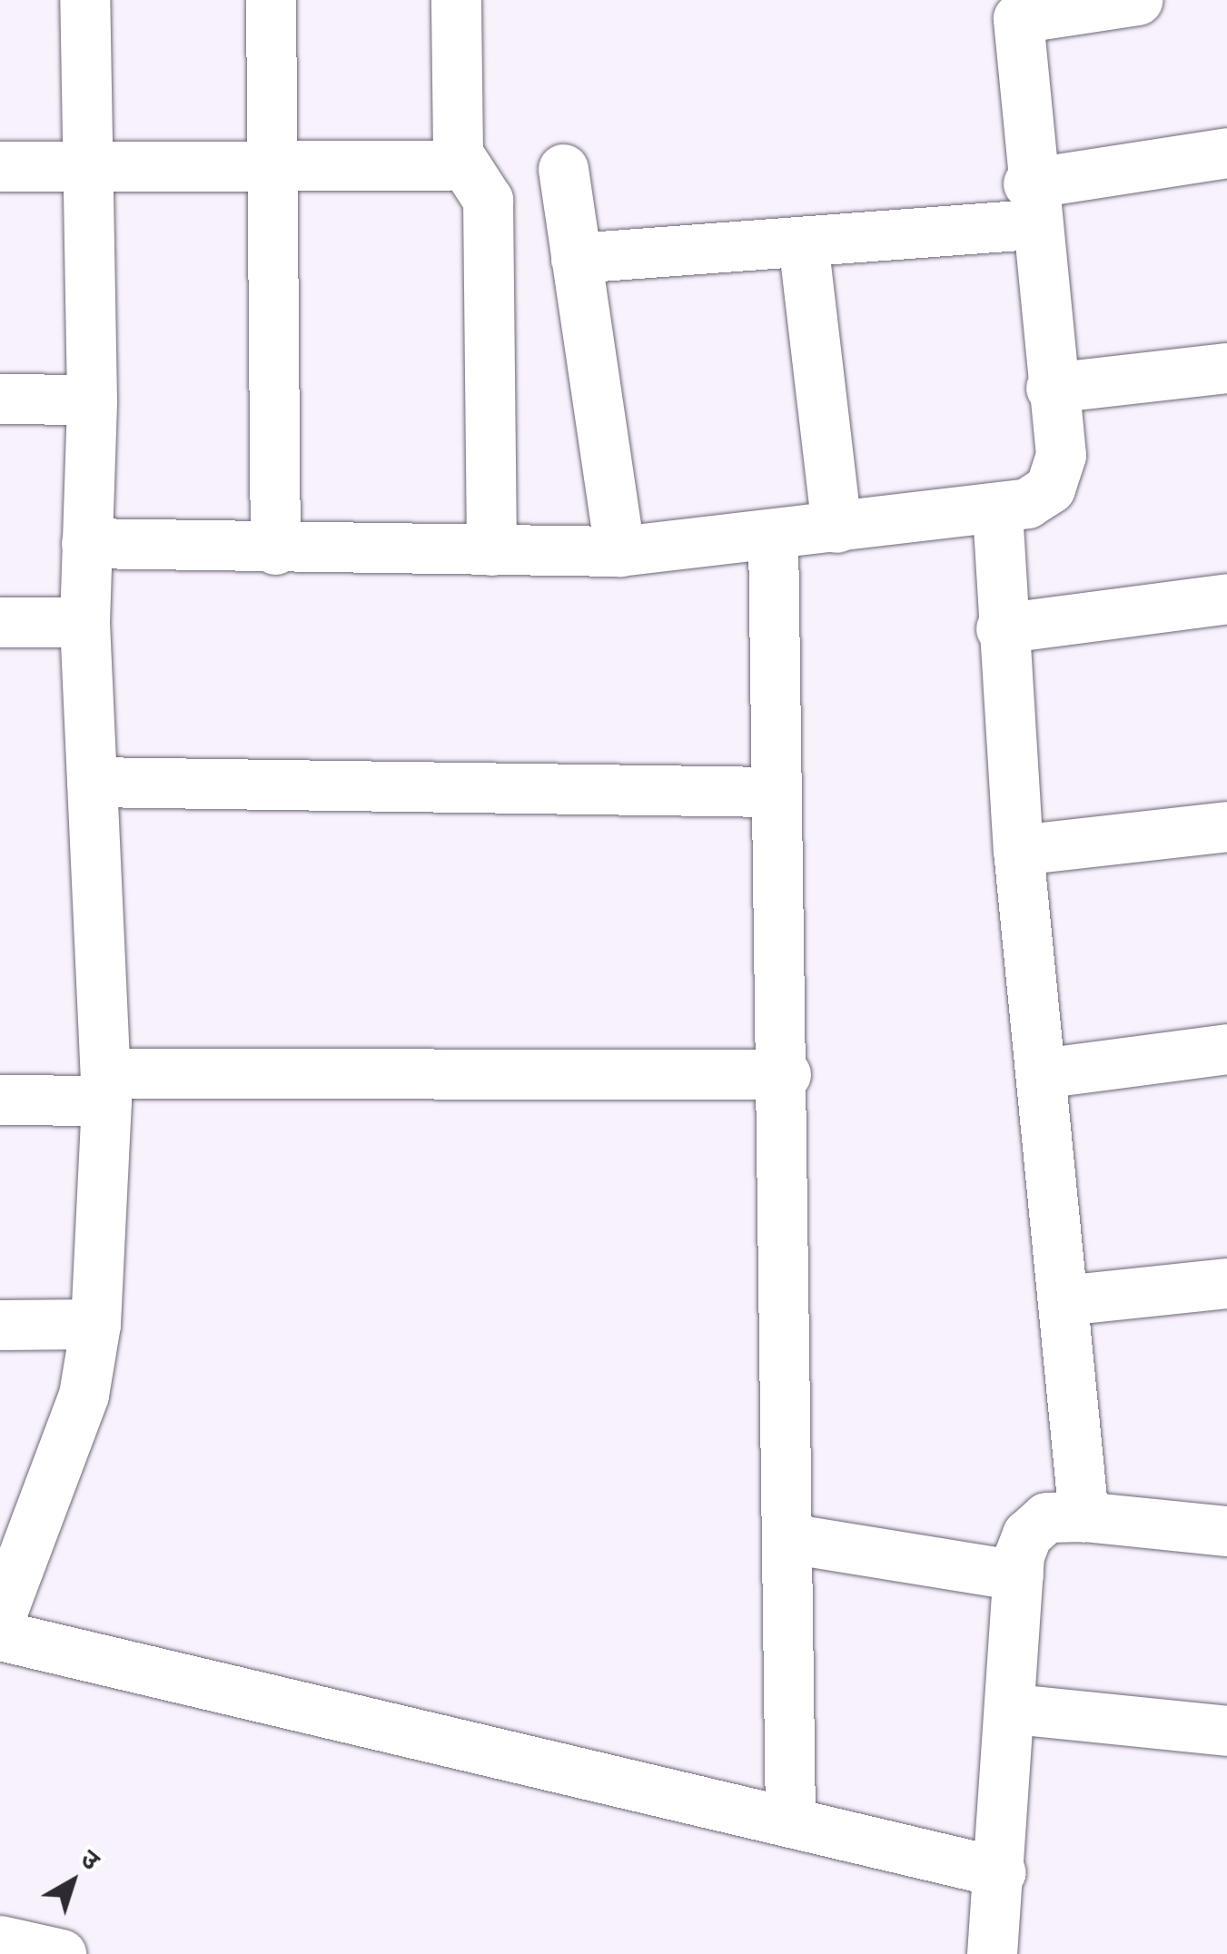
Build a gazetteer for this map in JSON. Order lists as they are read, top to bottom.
{
  "north": "top right"
}
